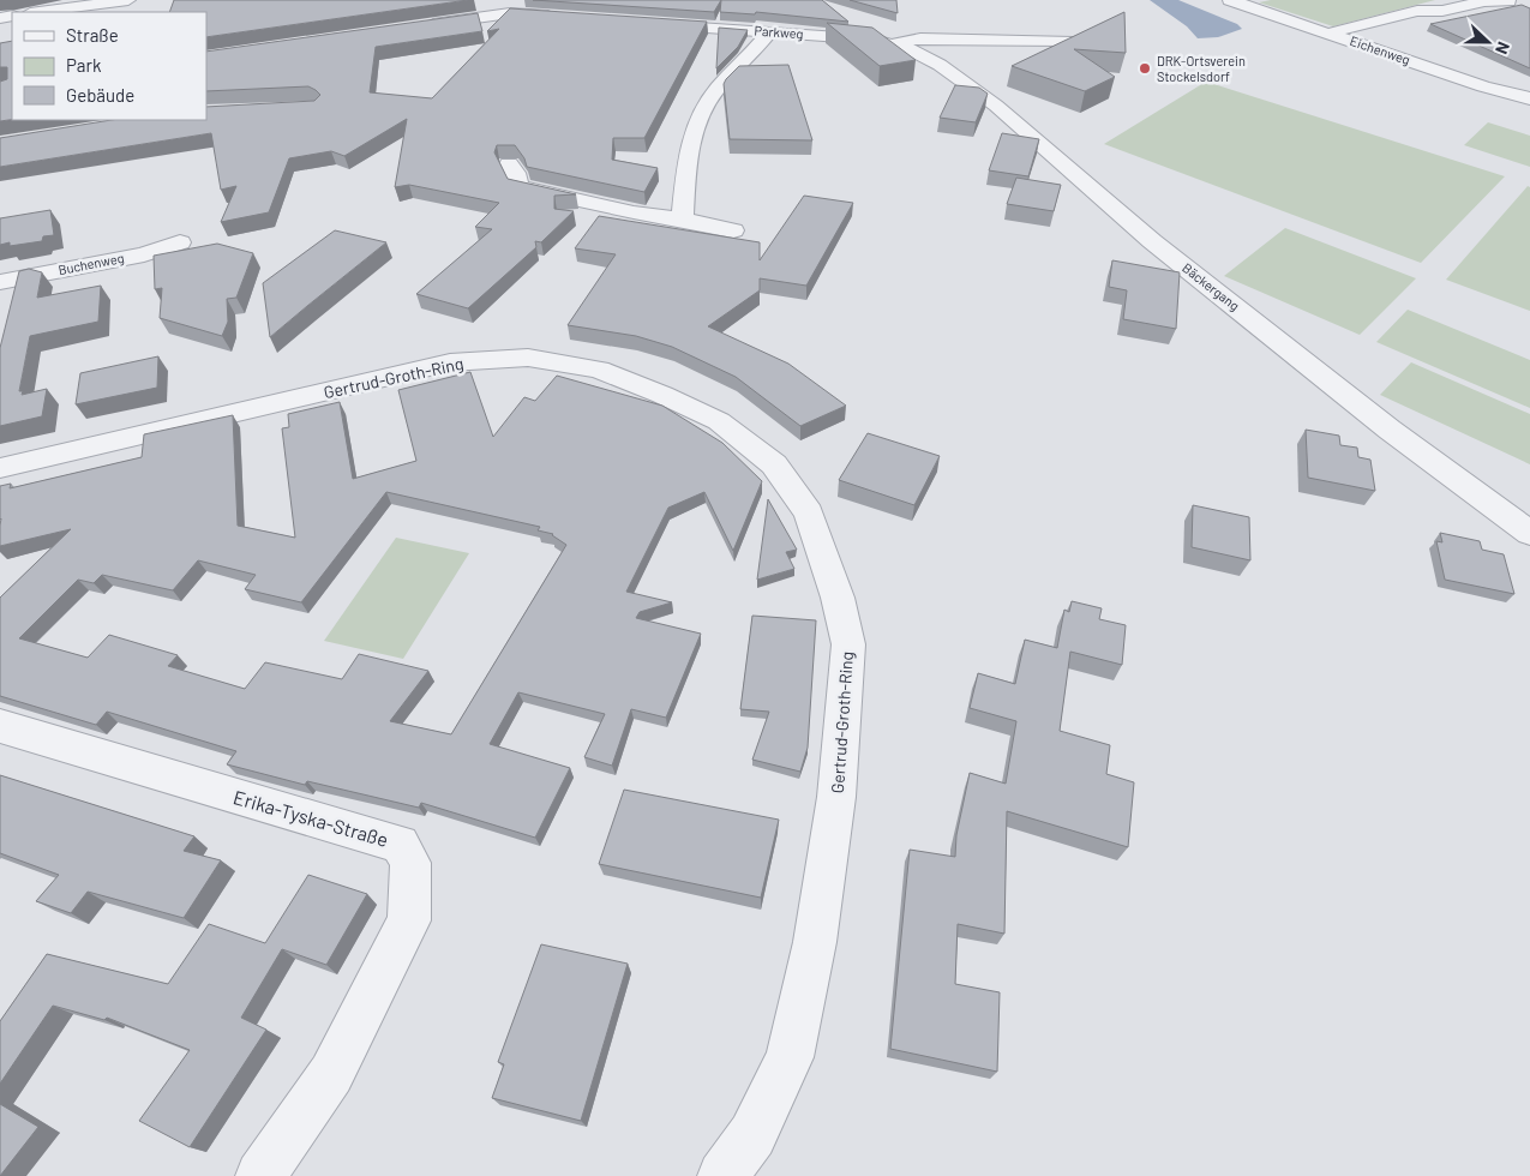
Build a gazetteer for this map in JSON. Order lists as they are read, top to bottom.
{
  "streets": {
    "street": [
      "Parkweg",
      "Eichenweg",
      "Buchenweg",
      "Bäckergang",
      "Gertrud-Groth-Ring",
      "Erika-Tyska-Straße"
    ]
  },
  "crossings": [
    ["Parkweg", "Bäckergang"]
  ],
  "places": ["DRK-Ortsverein Stockelsdorf"],
  "legend": ["Straße", "Park", "Gebäude"],
  "north": "right"
}
